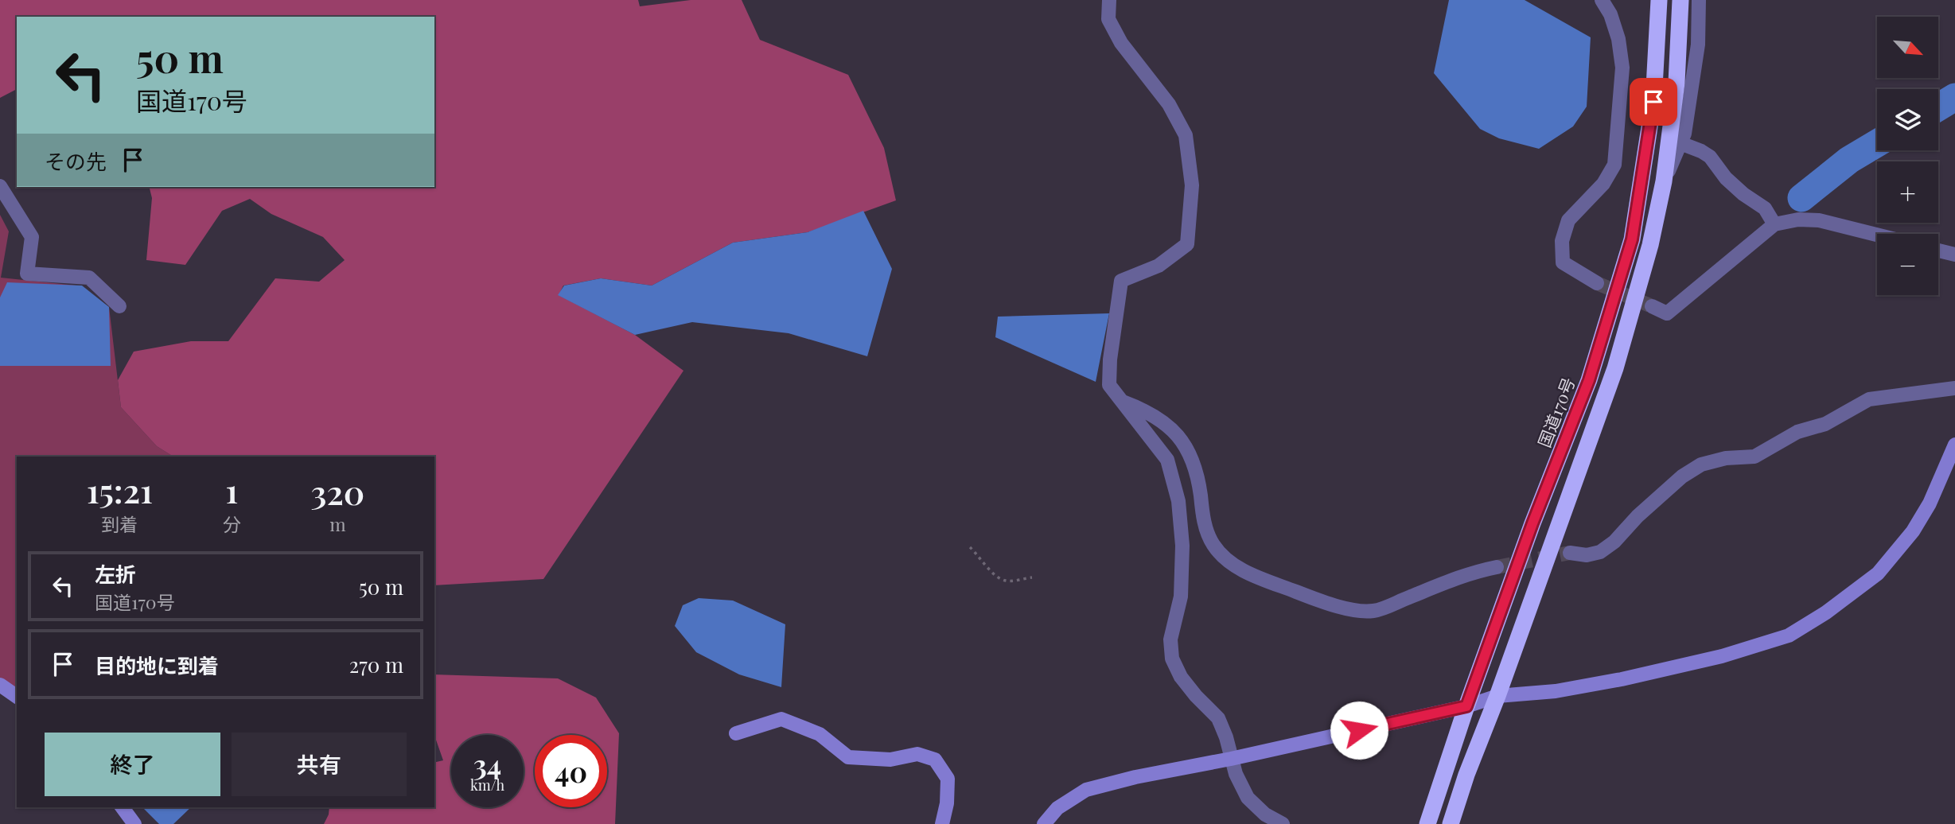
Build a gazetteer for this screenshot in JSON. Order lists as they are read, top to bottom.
{
  "streets": {
    "highway": ["国道170号"]
  },
  "north": "bottom right",
  "page": {
    "map_buttons": ["+", "−"],
    "turn": ["50 m", "国道170号"],
    "then": "その先",
    "eta": [
      "15:21",
      "到着",
      "1",
      "分",
      "320",
      "m"
    ],
    "list": [
      {
        "name": "左折",
        "note": "国道170号",
        "value": "50 m"
      },
      {
        "name": "目的地に到着",
        "value": "270 m"
      }
    ],
    "buttons": ["終了", "共有"],
    "speed": "34 km/h",
    "limit": "40"
  }
}
